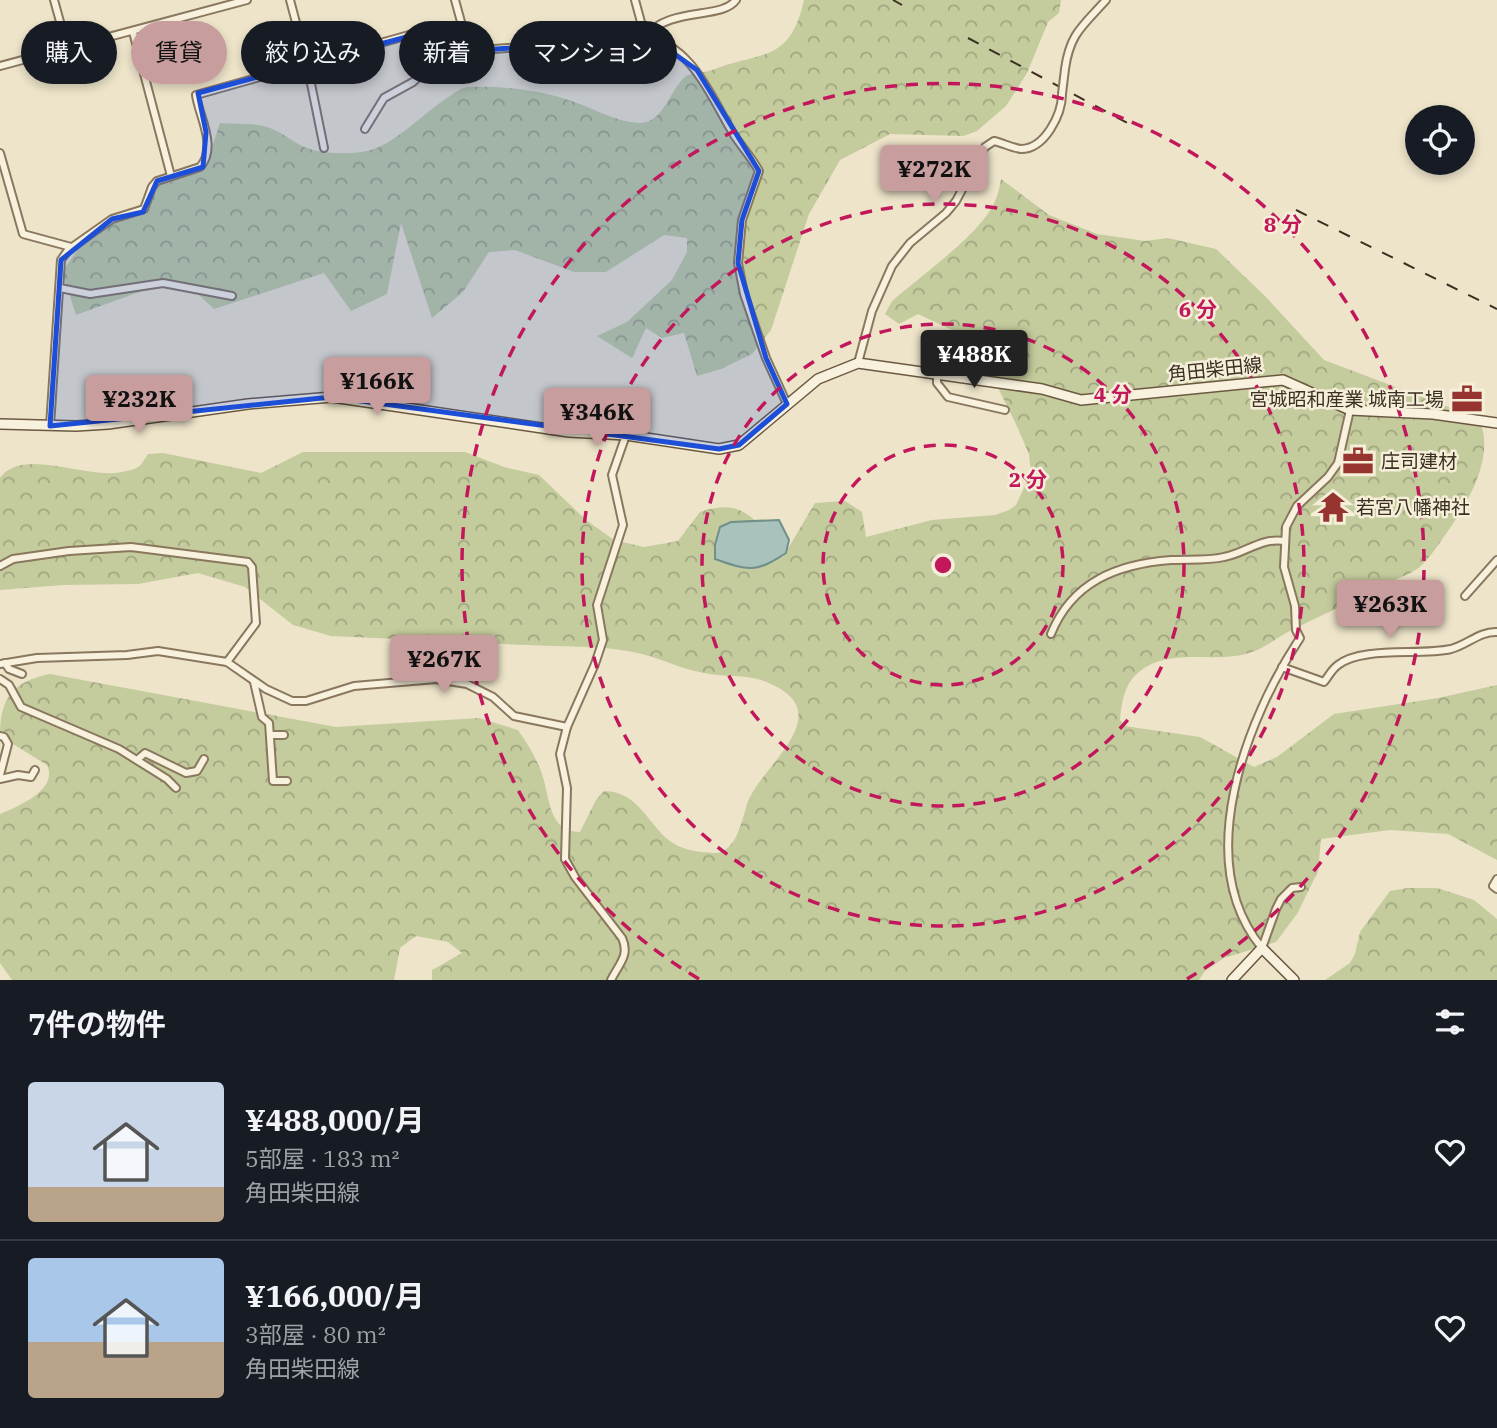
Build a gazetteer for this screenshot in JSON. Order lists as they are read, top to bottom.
{
  "streets": {
    "main road": ["角田柴田線"]
  },
  "places": {
    "office": ["宮城昭和産業 城南工場", "庄司建材"],
    "temple": ["若宮八幡神社"]
  },
  "page": {
    "chip": [
      "購入",
      "賃貸",
      "絞り込み",
      "新着",
      "マンション"
    ],
    "price": [
      "¥272K",
      "¥488K",
      "¥166K",
      "¥232K",
      "¥346K",
      "¥263K",
      "¥267K"
    ],
    "heading": "7件の物件",
    "list": [
      {
        "name": "¥488,000/月",
        "note": "5部屋 · 183 m² · 角田柴田線"
      },
      {
        "name": "¥166,000/月",
        "note": "3部屋 · 80 m² · 角田柴田線"
      }
    ]
  },
  "rings": [
    "8 分",
    "6 分",
    "4 分",
    "2 分"
  ]
}
